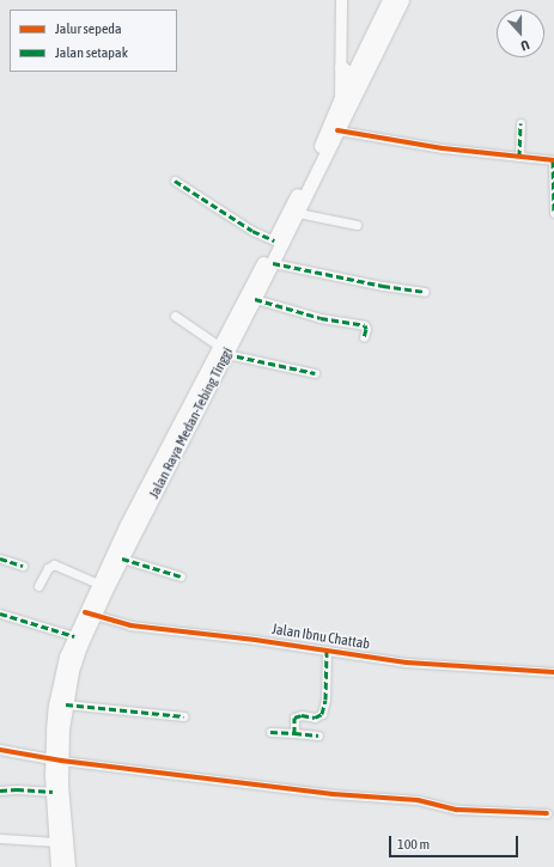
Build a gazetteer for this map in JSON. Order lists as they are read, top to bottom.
{
  "streets": {
    "highway": ["Jalan Raya Medan-Tebing Tinggi"],
    "street": ["Jalan Ibnu Chattab"]
  },
  "crossings": [
    ["Jalan Raya Medan-Tebing Tinggi", "Jalan Ibnu Chattab"]
  ],
  "legend": ["Jalur sepeda", "Jalan setapak"],
  "scale_bar": "100 m",
  "north": "bottom"
}
